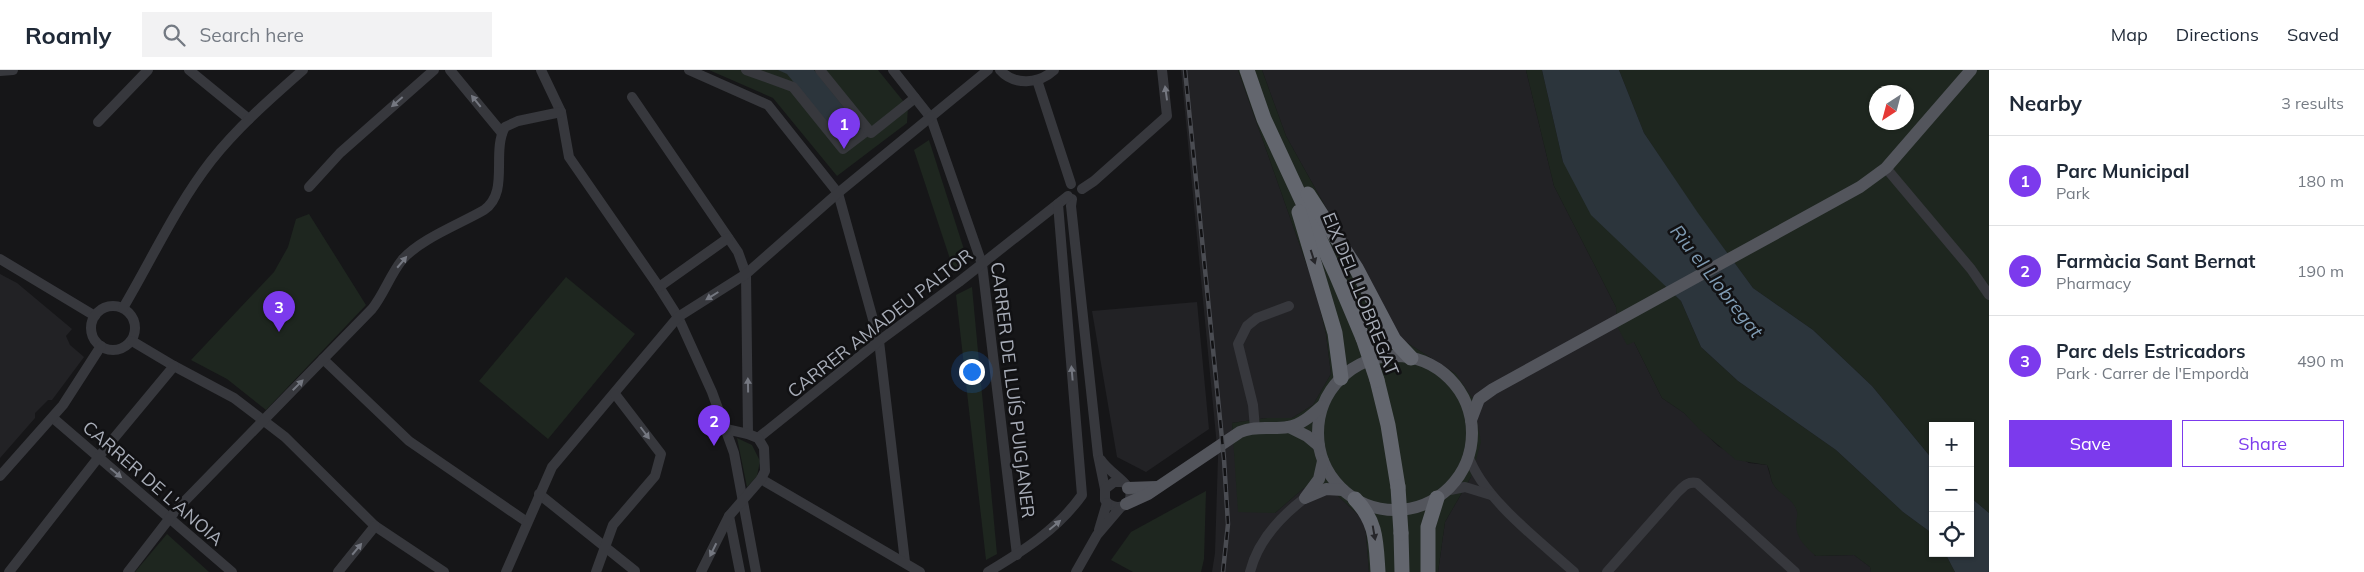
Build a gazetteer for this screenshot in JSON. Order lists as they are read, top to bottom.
{
  "streets": {
    "highway": ["EIX DEL LLOBREGAT"],
    "street": ["CARRER AMADEU PALTOR", "CARRER DE LLUÍS PUIGJANER", "CARRER DE L'ANOIA"]
  },
  "crossings": [
    ["CARRER AMADEU PALTOR", "CARRER DE LLUÍS PUIGJANER"]
  ],
  "one_way": ["CARRER DE L'ANOIA"],
  "water": ["Riu el Llobregat"],
  "north": "bottom left",
  "page": {
    "header": "Roamly",
    "search": "Search here",
    "nav": ["Map", "Directions", "Saved"],
    "heading": ["Nearby", "3 results"],
    "pins": ["1", "3", "2"],
    "list": [
      {
        "mark": "1",
        "name": "Parc Municipal",
        "note": "Park",
        "value": "180 m"
      },
      {
        "mark": "2",
        "name": "Farmàcia Sant Bernat",
        "note": "Pharmacy",
        "value": "190 m"
      },
      {
        "mark": "3",
        "name": "Parc dels Estricadors",
        "note": "Park · Carrer de l'Empordà",
        "value": "490 m"
      }
    ],
    "buttons": ["Save", "Share"],
    "map_buttons": ["+", "−"]
  }
}
